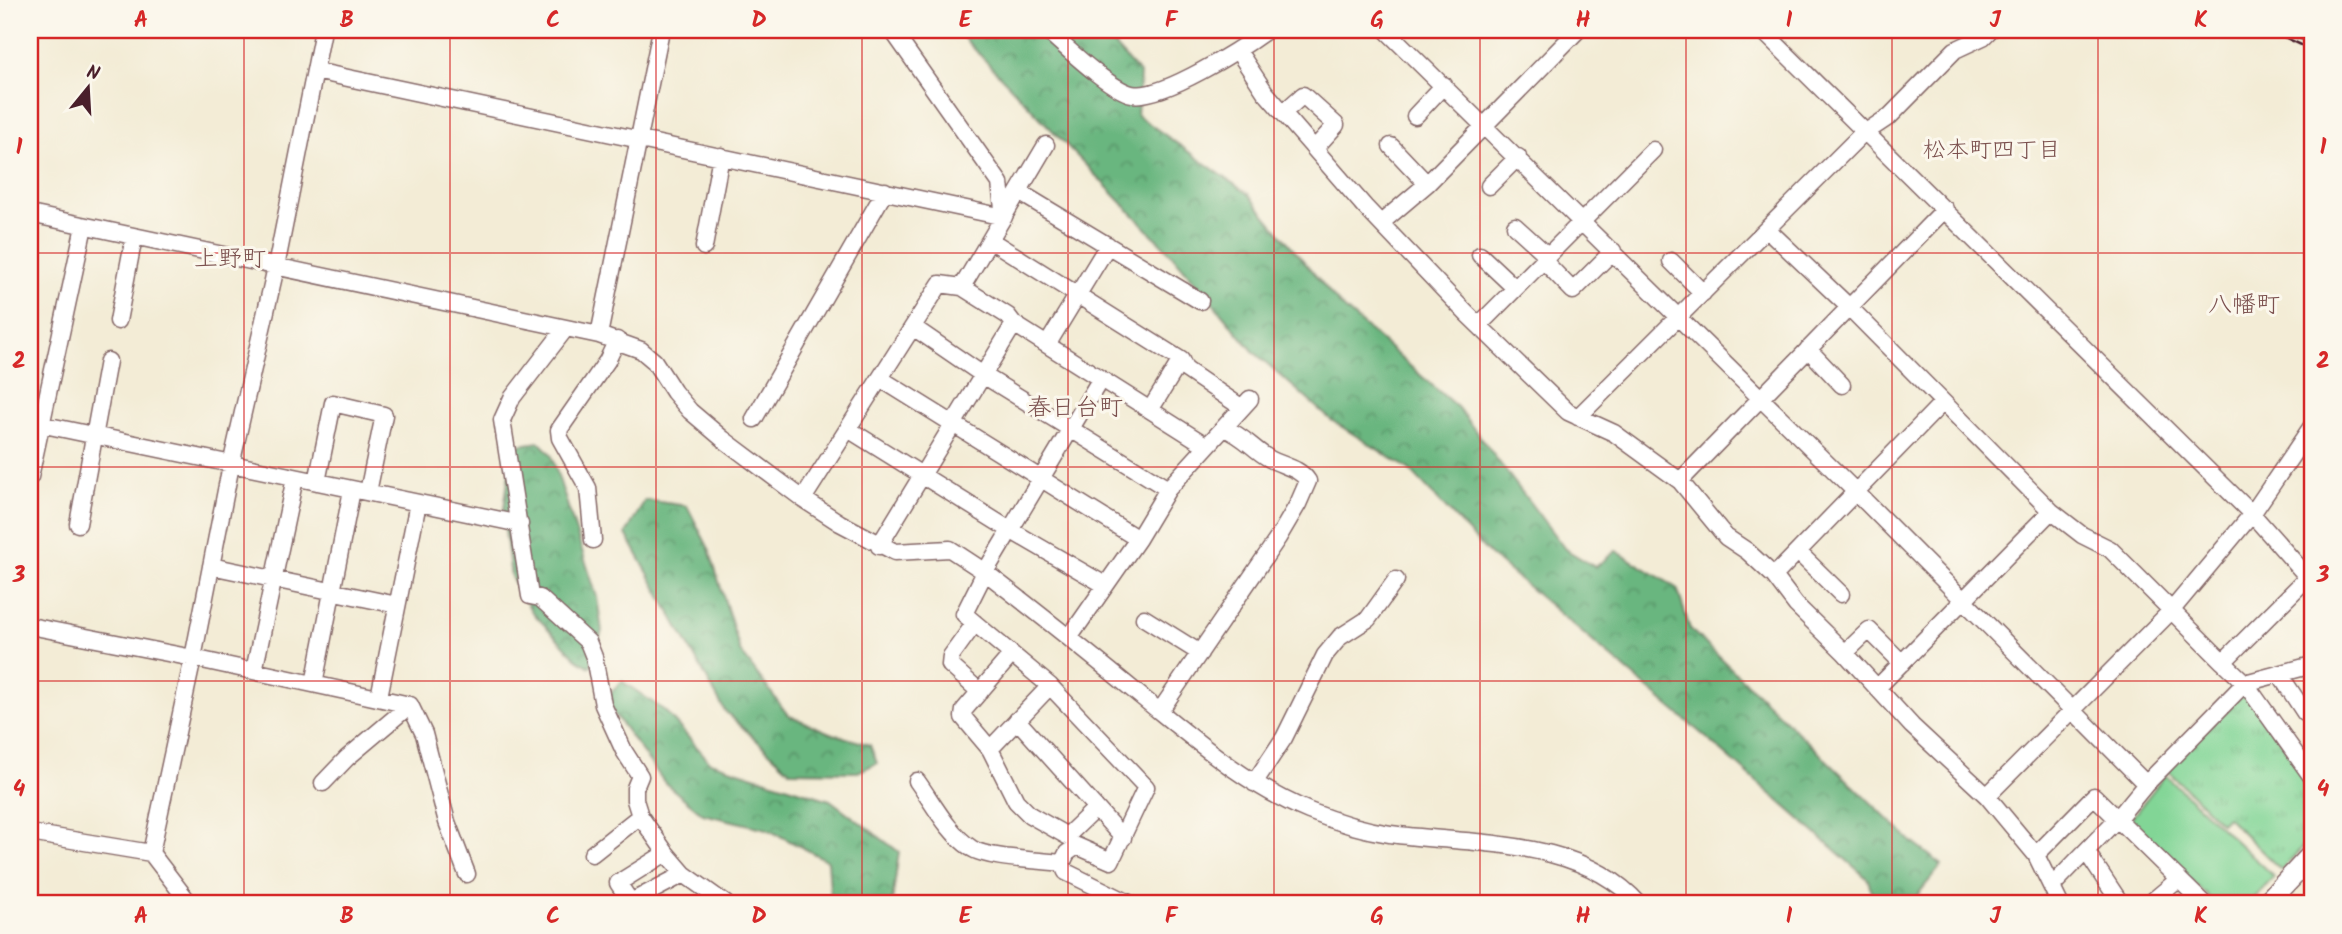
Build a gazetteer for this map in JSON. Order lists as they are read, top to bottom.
{
  "districts": [
    "松本町四丁目",
    "上野町",
    "八幡町",
    "春日台町"
  ],
  "north": "top",
  "grid": {
    "columns": [
      "A",
      "B",
      "C",
      "D",
      "E",
      "F",
      "G",
      "H",
      "I",
      "J",
      "K"
    ],
    "rows": [
      "1",
      "2",
      "3",
      "4"
    ]
  }
}
